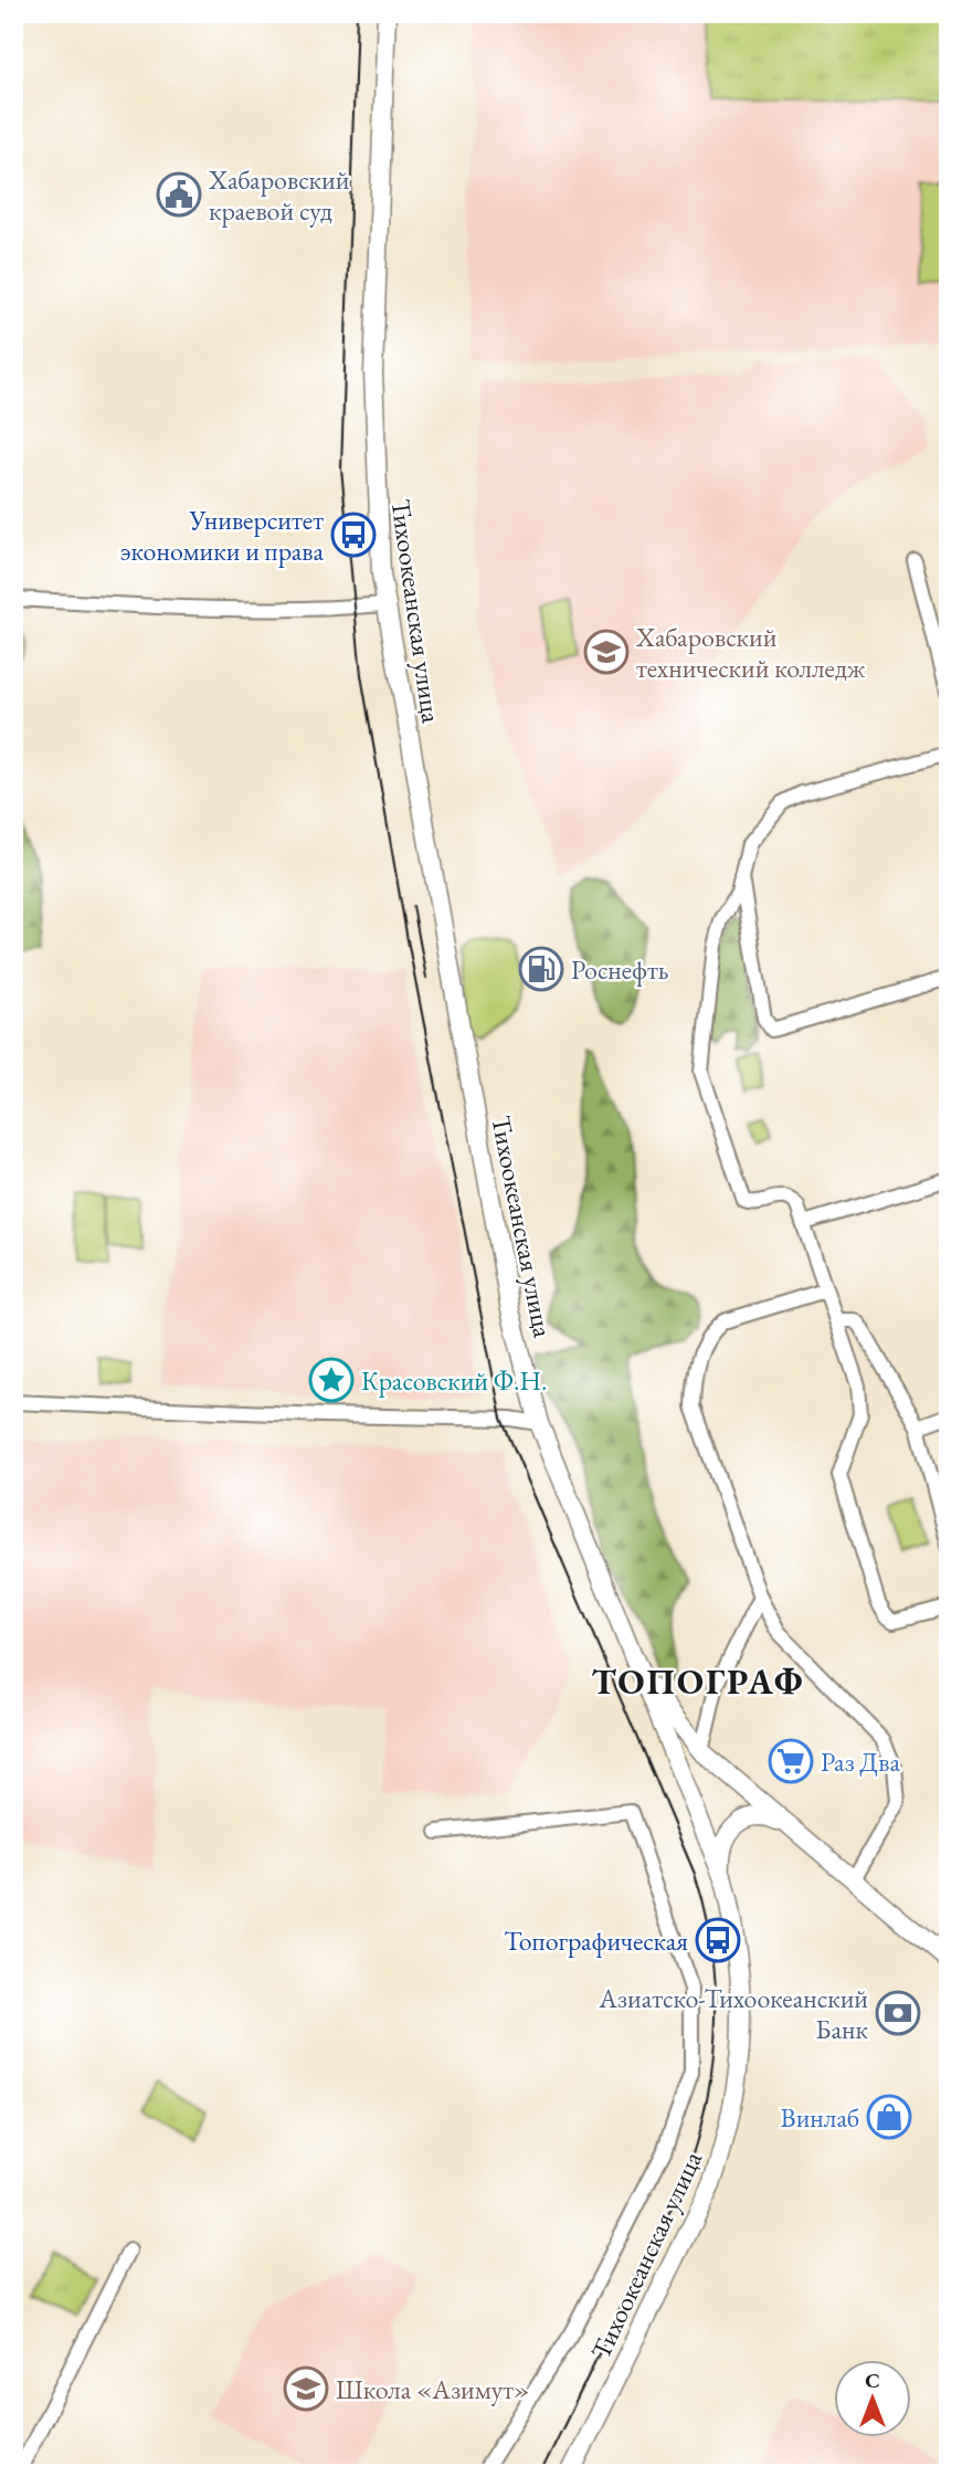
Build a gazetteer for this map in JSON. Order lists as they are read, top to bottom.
{
  "streets": {
    "main road": ["Тихоокеанская улица"]
  },
  "districts": ["ТОПОГРАФ"],
  "places": {
    "public building": ["Хабаровский краевой суд"],
    "bus stop": ["Университет экономики и права", "Топографическая"],
    "school or university": ["Хабаровский технический колледж", "Школа «Азимут»"],
    "fuel station": ["Роснефть"],
    "place": ["Красовский Ф.Н."],
    "supermarket": ["Раз Два"],
    "bank": ["Азиатско-Тихоокеанский Банк"],
    "shop": ["Винлаб"]
  },
  "north": "top"
}
